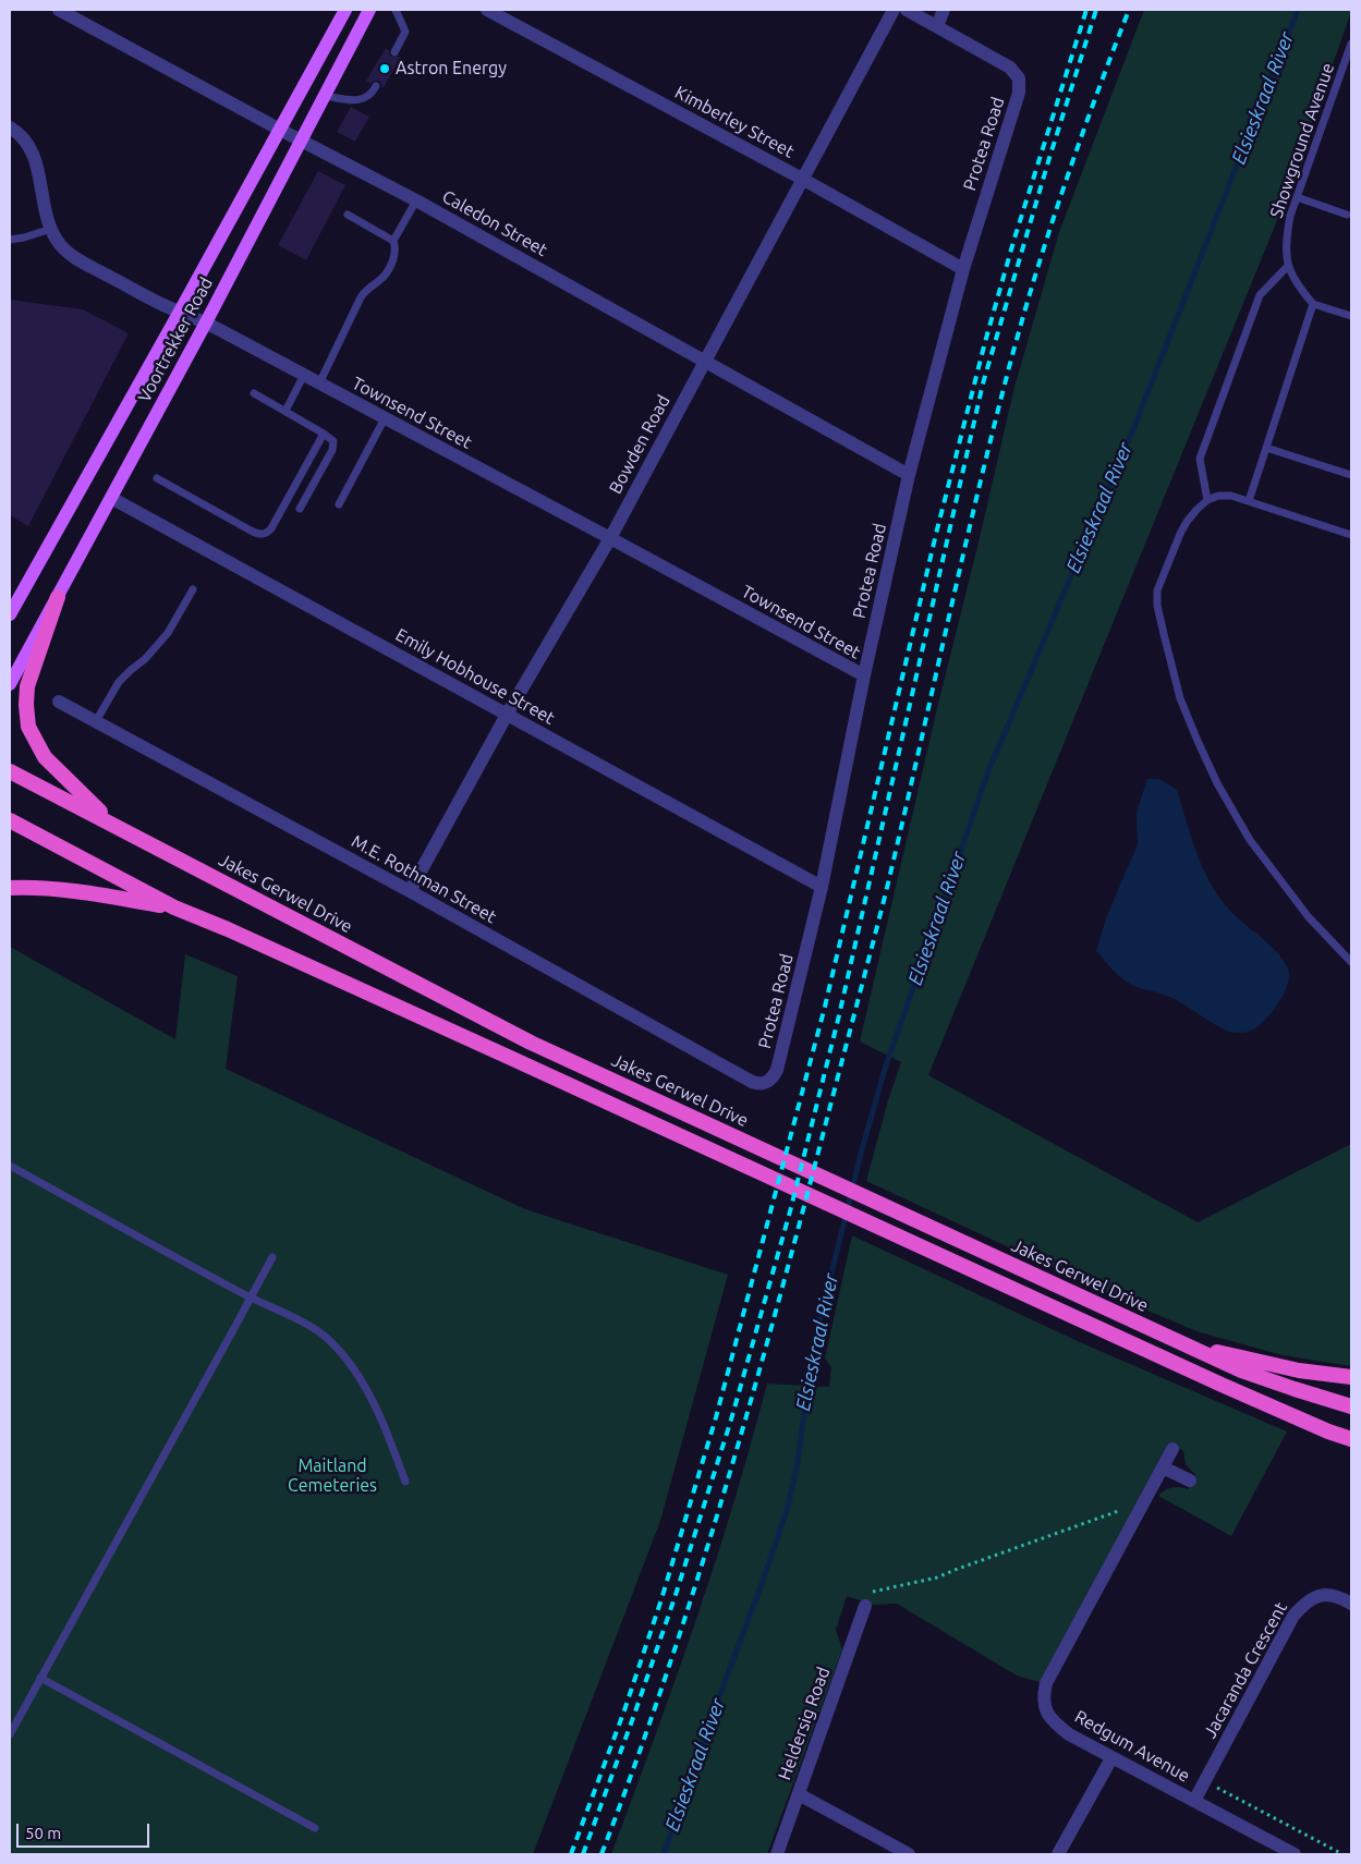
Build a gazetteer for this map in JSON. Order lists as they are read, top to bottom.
{
  "streets": {
    "highway": ["Jakes Gerwel Drive"],
    "main road": ["Voortrekker Road"],
    "street": [
      "Kimberley Street",
      "Protea Road",
      "Caledon Street",
      "Townsend Street",
      "Bowden Road",
      "Emily Hobhouse Street",
      "M.E. Rothman Street",
      "Jacaranda Crescent",
      "Heldersig Road",
      "Redgum Avenue"
    ],
    "lane": ["Showground Avenue"]
  },
  "crossings": [
    ["Kimberley Street", "Protea Road"],
    ["Kimberley Street", "Bowden Road"],
    ["Protea Road", "Caledon Street"],
    ["Protea Road", "Townsend Street"],
    ["Protea Road", "Emily Hobhouse Street"],
    ["Protea Road", "M.E. Rothman Street"],
    ["Caledon Street", "Voortrekker Road"],
    ["Caledon Street", "Bowden Road"],
    ["Voortrekker Road", "Townsend Street"],
    ["Voortrekker Road", "Emily Hobhouse Street"],
    ["Townsend Street", "Bowden Road"],
    ["Bowden Road", "Emily Hobhouse Street"],
    ["Bowden Road", "M.E. Rothman Street"],
    ["Jacaranda Crescent", "Redgum Avenue"]
  ],
  "water": ["Elsieskraal River"],
  "parks": ["Maitland Cemeteries"],
  "places": ["Astron Energy"],
  "scale_bar": "50 m"
}
